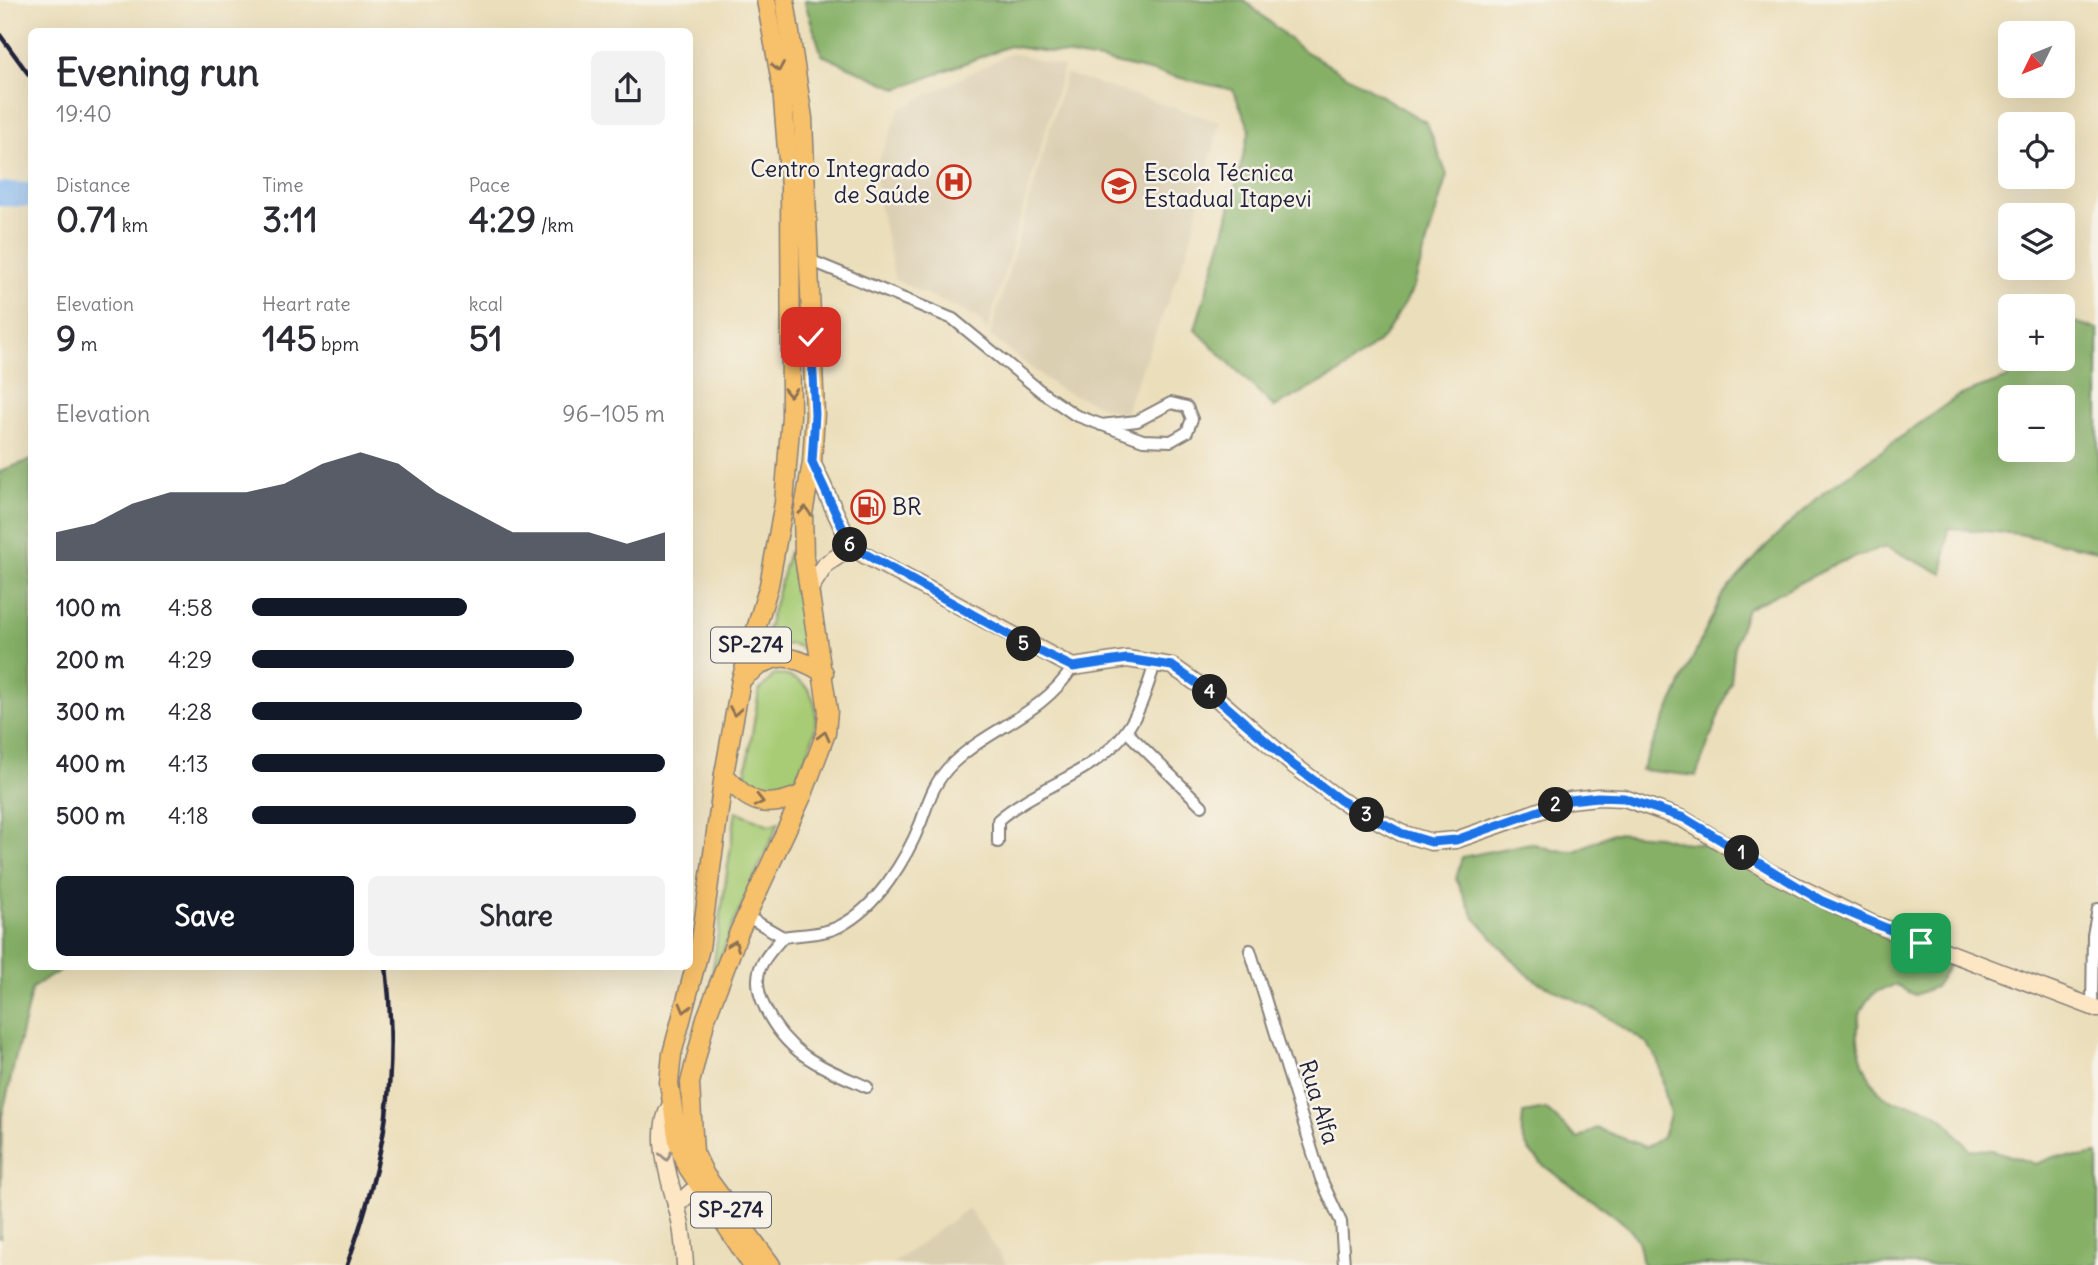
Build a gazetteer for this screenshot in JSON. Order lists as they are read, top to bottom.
{
  "streets": {
    "main road": ["SP-274"],
    "street": ["Rua Alfa"]
  },
  "places": {
    "hospital": ["Centro Integrado de Saúde"],
    "school or university": ["Escola Técnica Estadual Itapevi"],
    "fuel station": ["BR"]
  },
  "north": "bottom left",
  "page": {
    "map_buttons": ["+", "−"],
    "heading": ["Evening run", "19:40"],
    "stats": [
      ["Distance", "0.71 km"],
      ["Time", "3:11"],
      ["Pace", "4:29 /km"],
      ["Elevation", "9 m"],
      ["Heart rate", "145 bpm"],
      ["kcal", "51"]
    ],
    "chart": ["Elevation", "96–105 m"],
    "pins": [
      "6",
      "5",
      "4",
      "2",
      "3",
      "1"
    ],
    "list": [
      {
        "name": "100 m",
        "note": "4:58"
      },
      {
        "name": "200 m",
        "note": "4:29"
      },
      {
        "name": "300 m",
        "note": "4:28"
      },
      {
        "name": "400 m",
        "note": "4:13"
      },
      {
        "name": "500 m",
        "note": "4:18"
      }
    ],
    "buttons": ["Save", "Share"]
  }
}
